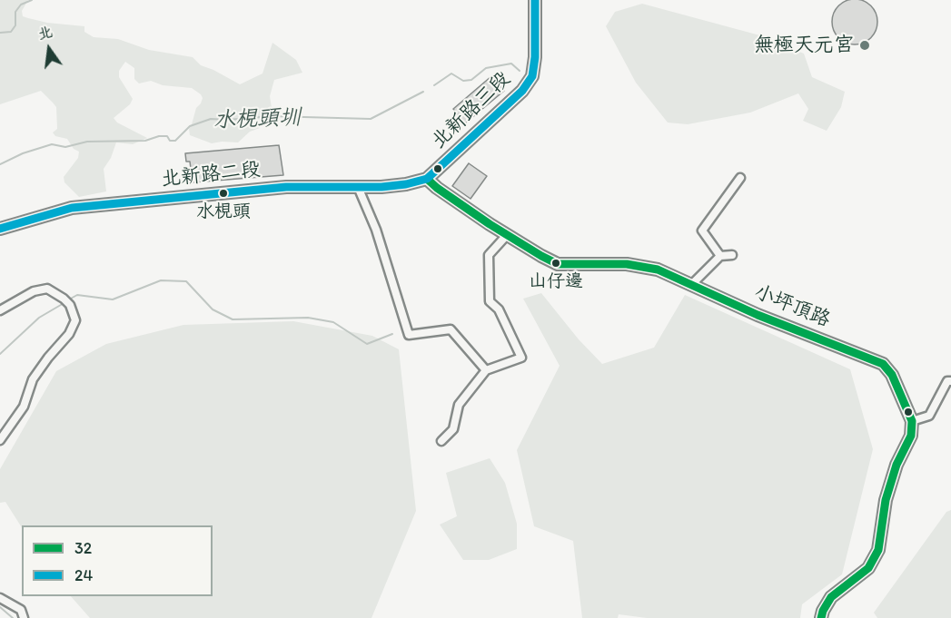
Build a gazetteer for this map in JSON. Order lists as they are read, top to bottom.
{
  "streets": {
    "street": ["北新路三段", "北新路二段", "小坪頂路"]
  },
  "crossings": [
    ["北新路三段", "北新路二段"],
    ["北新路三段", "小坪頂路"],
    ["北新路二段", "小坪頂路"]
  ],
  "water": ["水梘頭圳"],
  "places": ["無極天元宮", "水梘頭", "山仔邊"],
  "lines": ["transit line 24", "transit line 32"],
  "legend": ["32", "24"],
  "north": "top"
}
